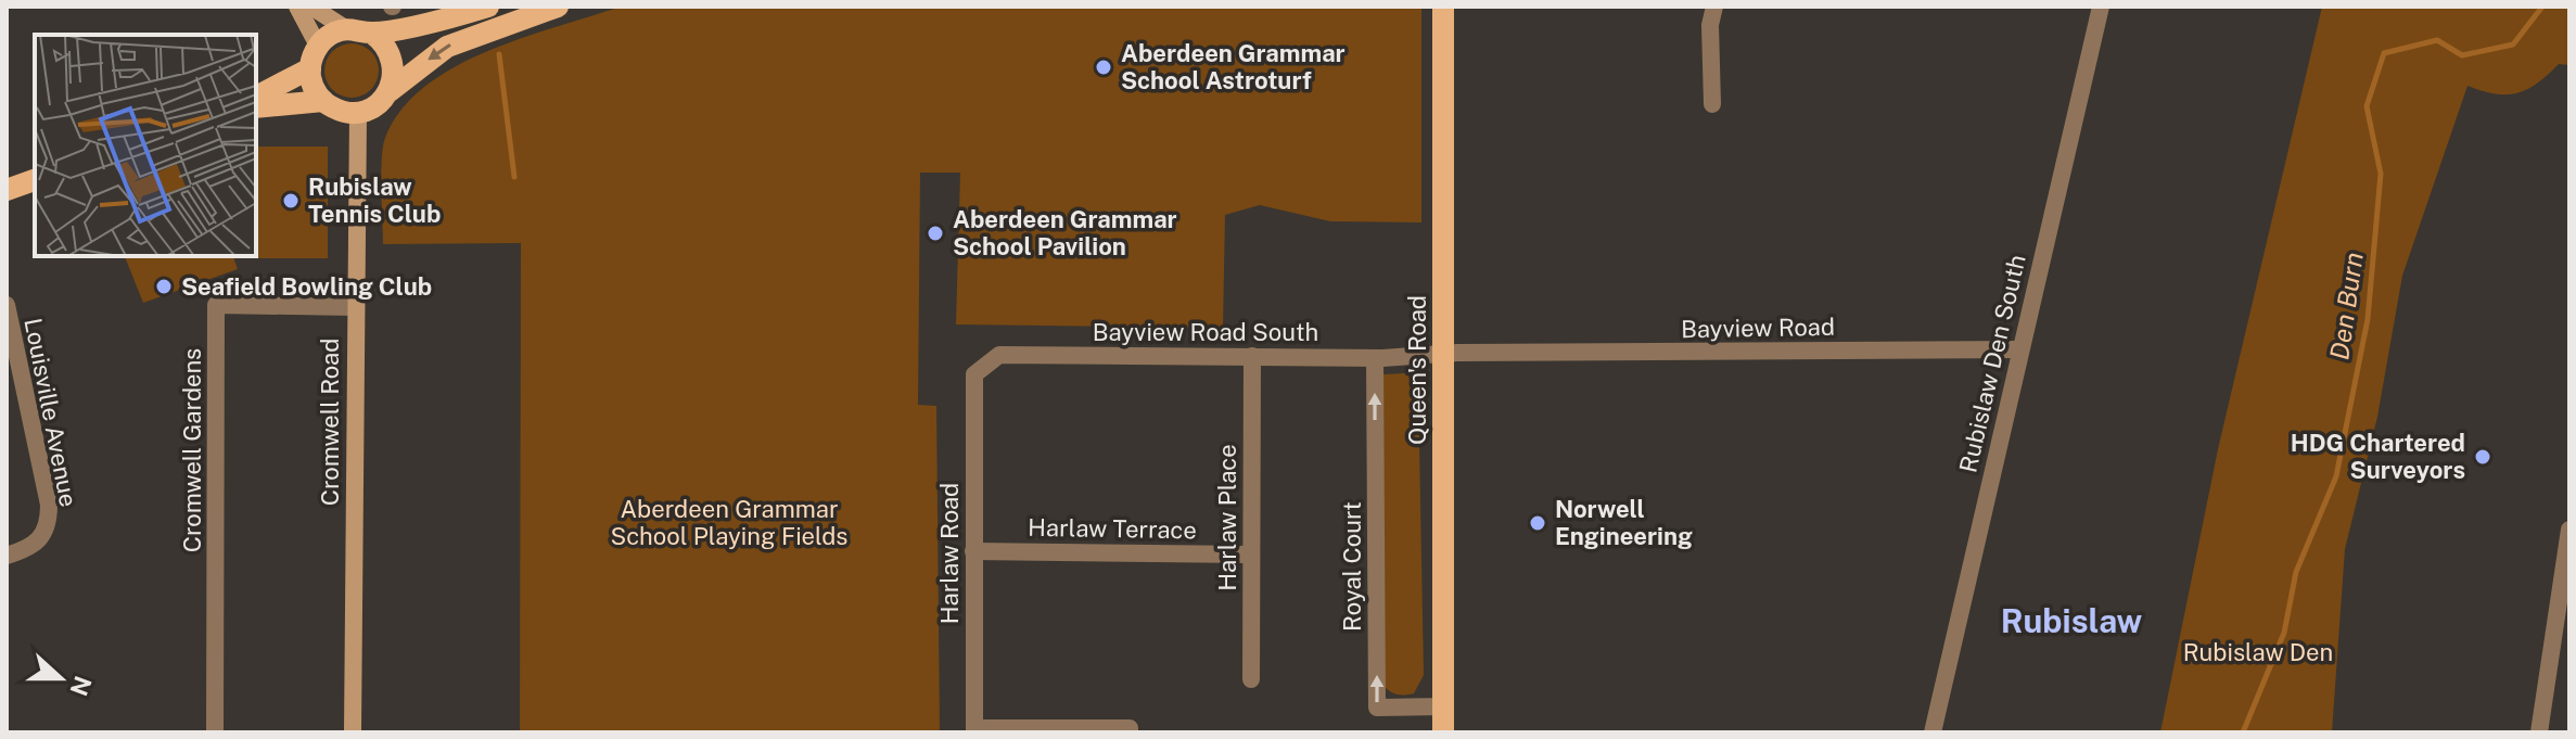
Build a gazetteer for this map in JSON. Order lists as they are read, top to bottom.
{
  "streets": {
    "main road": ["Queen's Road"],
    "street": [
      "Bayview Road",
      "Bayview Road South",
      "Rubislaw Den South",
      "Louisville Avenue",
      "Cromwell Road",
      "Cromwell Gardens",
      "Harlaw Place",
      "Harlaw Terrace",
      "Harlaw Road",
      "Royal Court"
    ]
  },
  "crossings": [
    ["Bayview Road", "Bayview Road South"],
    ["Bayview Road", "Rubislaw Den South"],
    ["Bayview Road", "Queen's Road"],
    ["Bayview Road South", "Queen's Road"],
    ["Bayview Road South", "Harlaw Place"],
    ["Bayview Road South", "Harlaw Road"],
    ["Bayview Road South", "Royal Court"],
    ["Queen's Road", "Royal Court"],
    ["Cromwell Road", "Cromwell Gardens"],
    ["Harlaw Place", "Harlaw Terrace"],
    ["Harlaw Terrace", "Harlaw Road"]
  ],
  "one_way": ["Royal Court"],
  "districts": ["Rubislaw"],
  "water": ["Den Burn"],
  "parks": ["Aberdeen Grammar School Playing Fields", "Rubislaw Den"],
  "places": [
    "Aberdeen Grammar School Astroturf",
    "Rubislaw Tennis Club",
    "Aberdeen Grammar School Pavilion",
    "Seafield Bowling Club",
    "HDG Chartered Surveyors",
    "Norwell Engineering"
  ],
  "north": "right"
}
